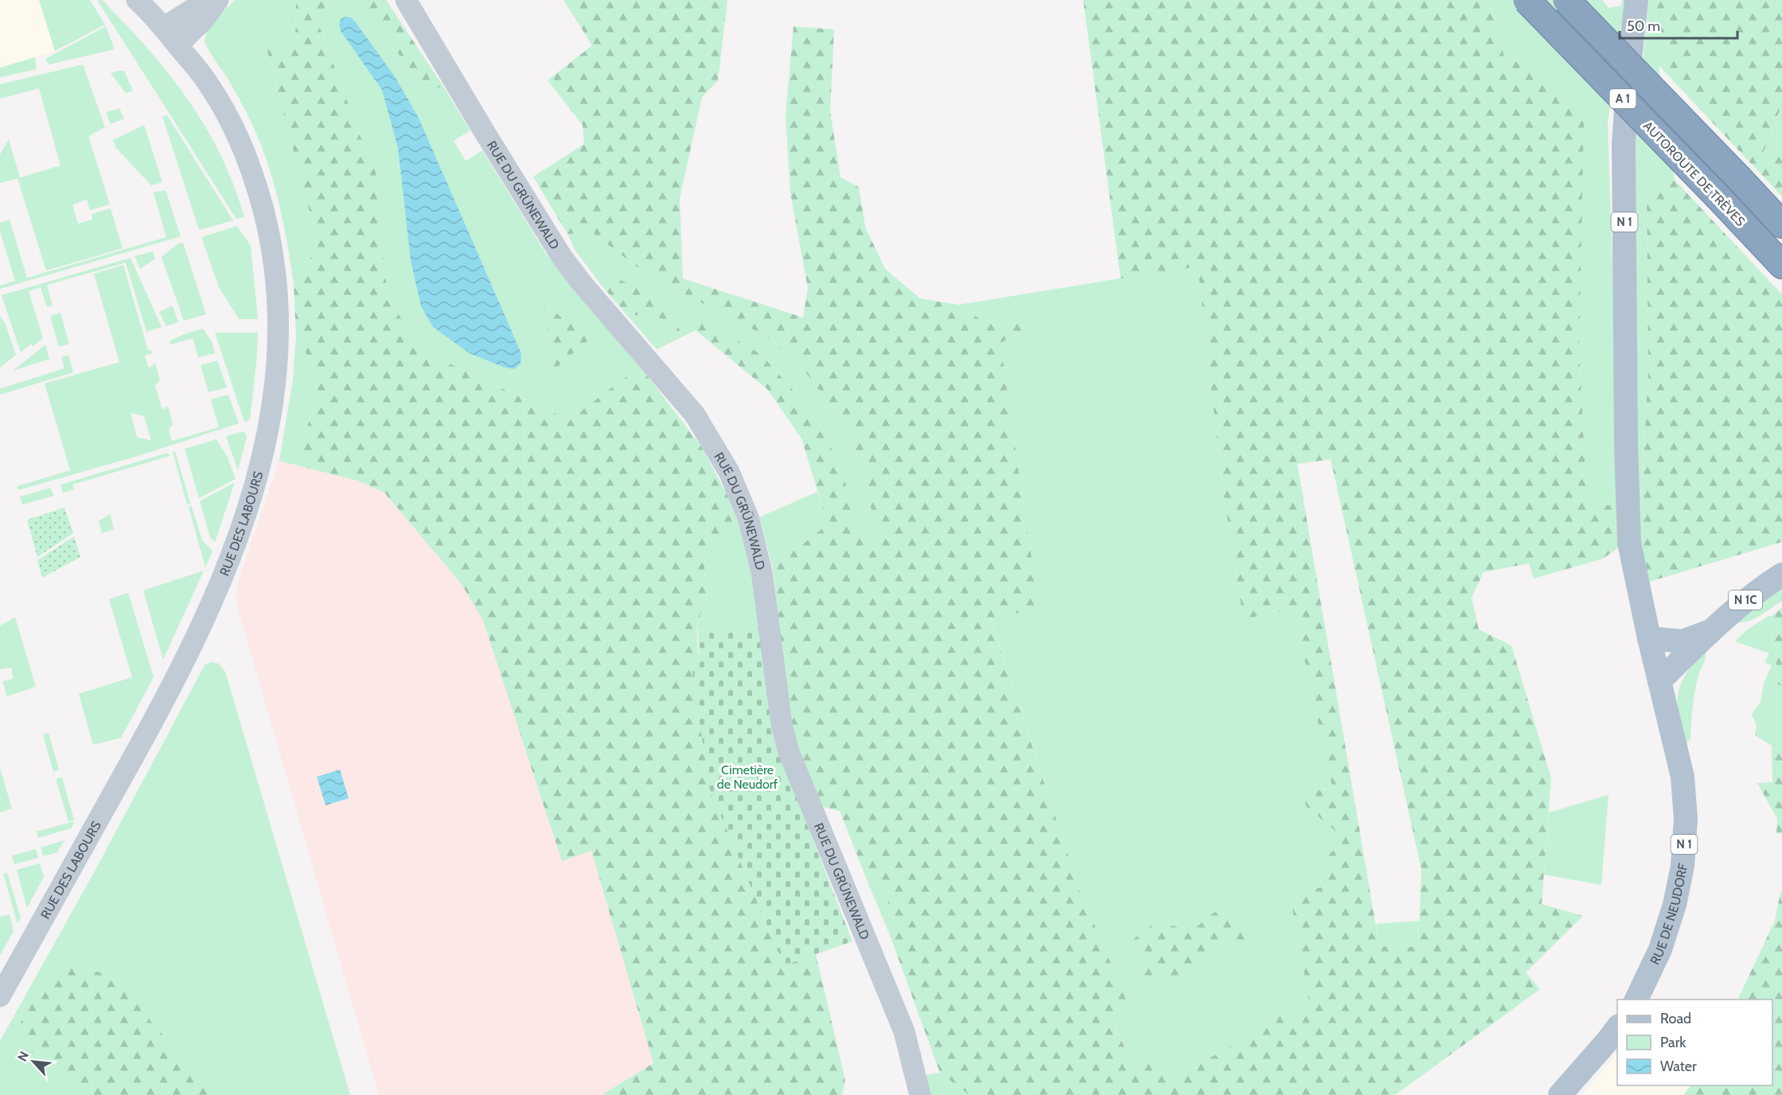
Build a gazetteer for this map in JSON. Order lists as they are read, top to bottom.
{
  "streets": {
    "highway": ["A 1", "AUTOROUTE DE TRÈVES"],
    "main road": [
      "RUE DU GRÜNEWALD",
      "N 1",
      "RUE DES LABOURS",
      "N 1C",
      "RUE DE NEUDORF"
    ]
  },
  "crossings": [
    ["N 1C", "RUE DE NEUDORF"]
  ],
  "parks": ["Cimetière de Neudorf"],
  "legend": ["Road", "Park", "Water"],
  "scale_bar": "50 m",
  "north": "top left"
}
